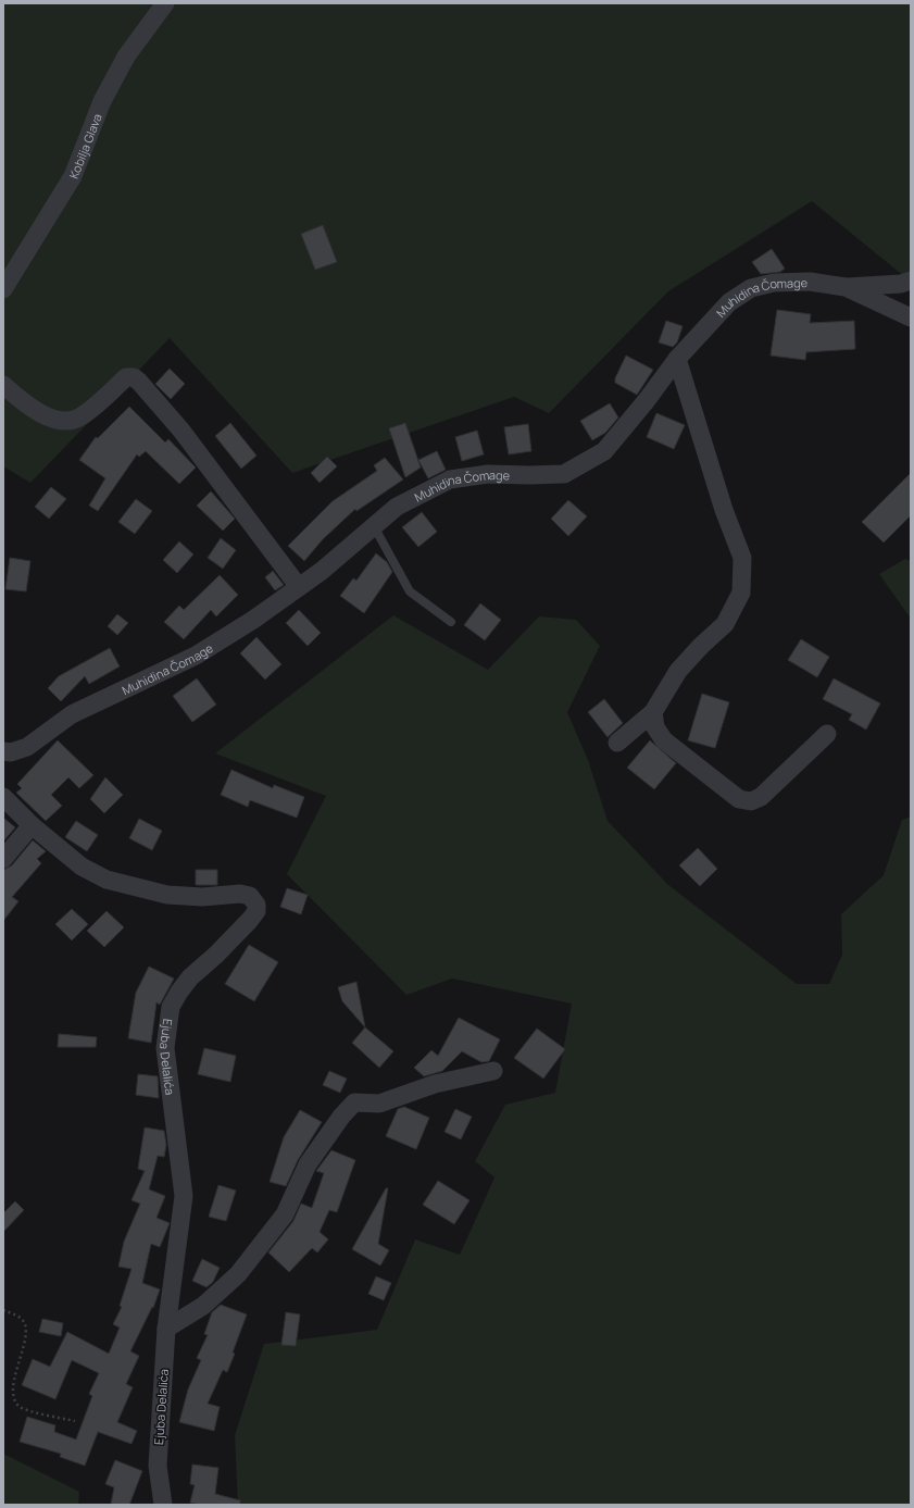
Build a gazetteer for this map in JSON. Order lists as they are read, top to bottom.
{
  "streets": {
    "street": ["Kobilja Glava", "Muhidina Čomage", "Ejuba Delalića"]
  }
}
